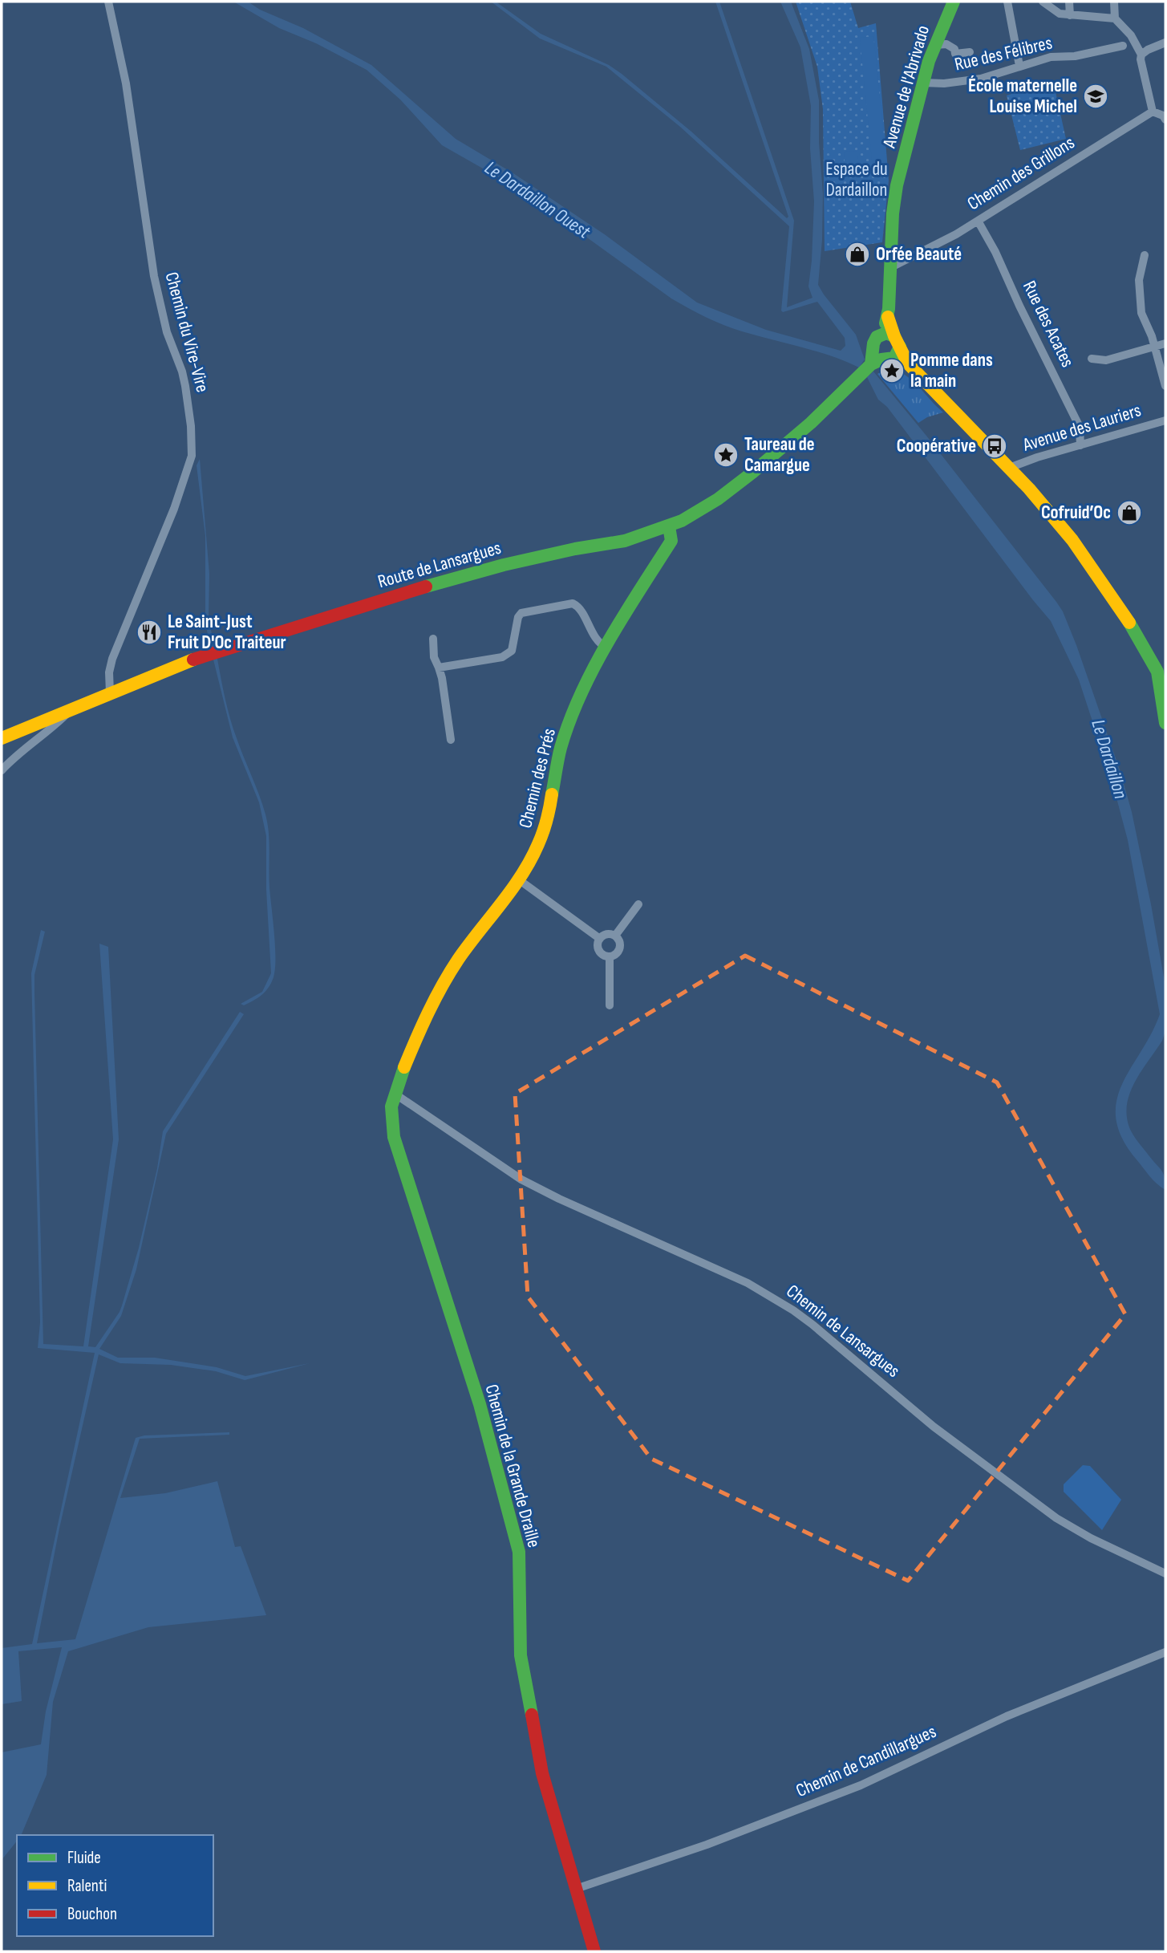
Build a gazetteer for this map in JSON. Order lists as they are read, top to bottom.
{
  "streets": {
    "street": [
      "Rue des Félibres",
      "Avenue de l'Abrivado",
      "Chemin des Grillons",
      "Rue des Acates",
      "Chemin du Vire-Vire",
      "Avenue des Lauriers",
      "Route de Lansargues",
      "Chemin des Prés",
      "Chemin de Lansargues",
      "Chemin de la Grande Draille",
      "Chemin de Candillargues"
    ]
  },
  "crossings": [
    ["Rue des Félibres", "Avenue de l'Abrivado"],
    ["Avenue de l'Abrivado", "Chemin des Grillons"],
    ["Avenue de l'Abrivado", "Route de Lansargues"],
    ["Chemin des Grillons", "Rue des Acates"],
    ["Rue des Acates", "Avenue des Lauriers"],
    ["Chemin du Vire-Vire", "Route de Lansargues"],
    ["Route de Lansargues", "Chemin des Prés"],
    ["Chemin des Prés", "Chemin de Lansargues"],
    ["Chemin des Prés", "Chemin de la Grande Draille"],
    ["Chemin de Lansargues", "Chemin de la Grande Draille"],
    ["Chemin de la Grande Draille", "Chemin de Candillargues"]
  ],
  "water": ["Le Dardaillon Ouest", "Le Dardaillon"],
  "parks": ["Espace du Dardaillon"],
  "places": {
    "school or university": ["École maternelle Louise Michel"],
    "shop": ["Orfée Beauté", "Cofruid’Oc"],
    "place": ["Pomme dans la main", "Taureau de Camargue"],
    "bus stop": ["Coopérative"],
    "restaurant": ["Le Saint-Just Fruit D'Oc Traiteur"]
  },
  "legend": ["Fluide", "Ralenti", "Bouchon"]
}
